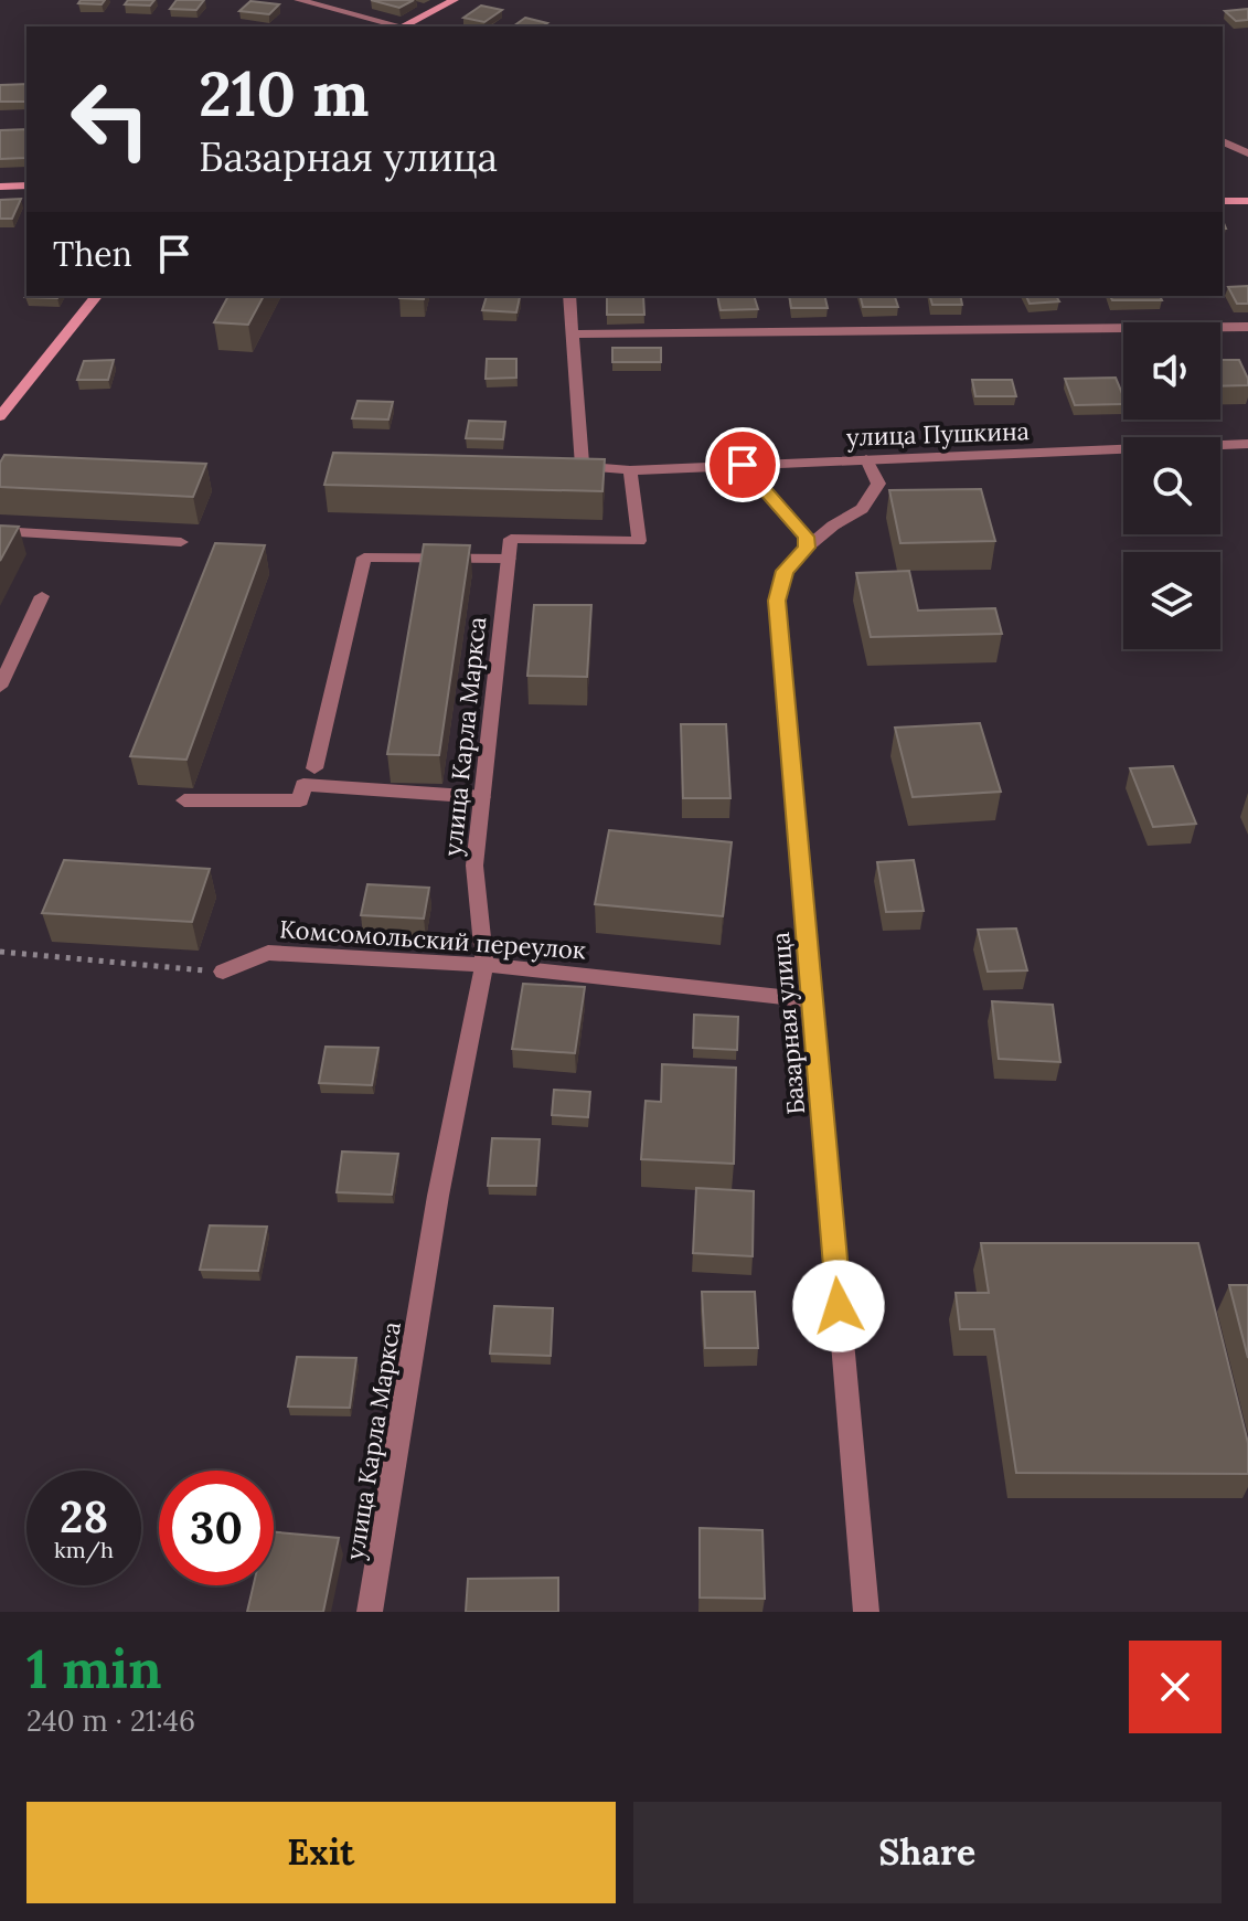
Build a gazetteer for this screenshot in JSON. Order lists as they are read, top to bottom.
{
  "streets": {
    "street": [
      "улица Пушкина",
      "улица Карла Маркса",
      "Комсомольский переулок",
      "Базарная улица"
    ]
  },
  "crossings": [
    ["улица Пушкина", "Базарная улица"],
    ["улица Карла Маркса", "Комсомольский переулок"],
    ["Комсомольский переулок", "Базарная улица"]
  ],
  "page": {
    "turn": ["210 m", "Базарная улица"],
    "then": "Then",
    "speed": "28 km/h",
    "limit": "30",
    "heading": ["1 min", "240 m · 21:46"],
    "buttons": ["Exit", "Share"]
  }
}
